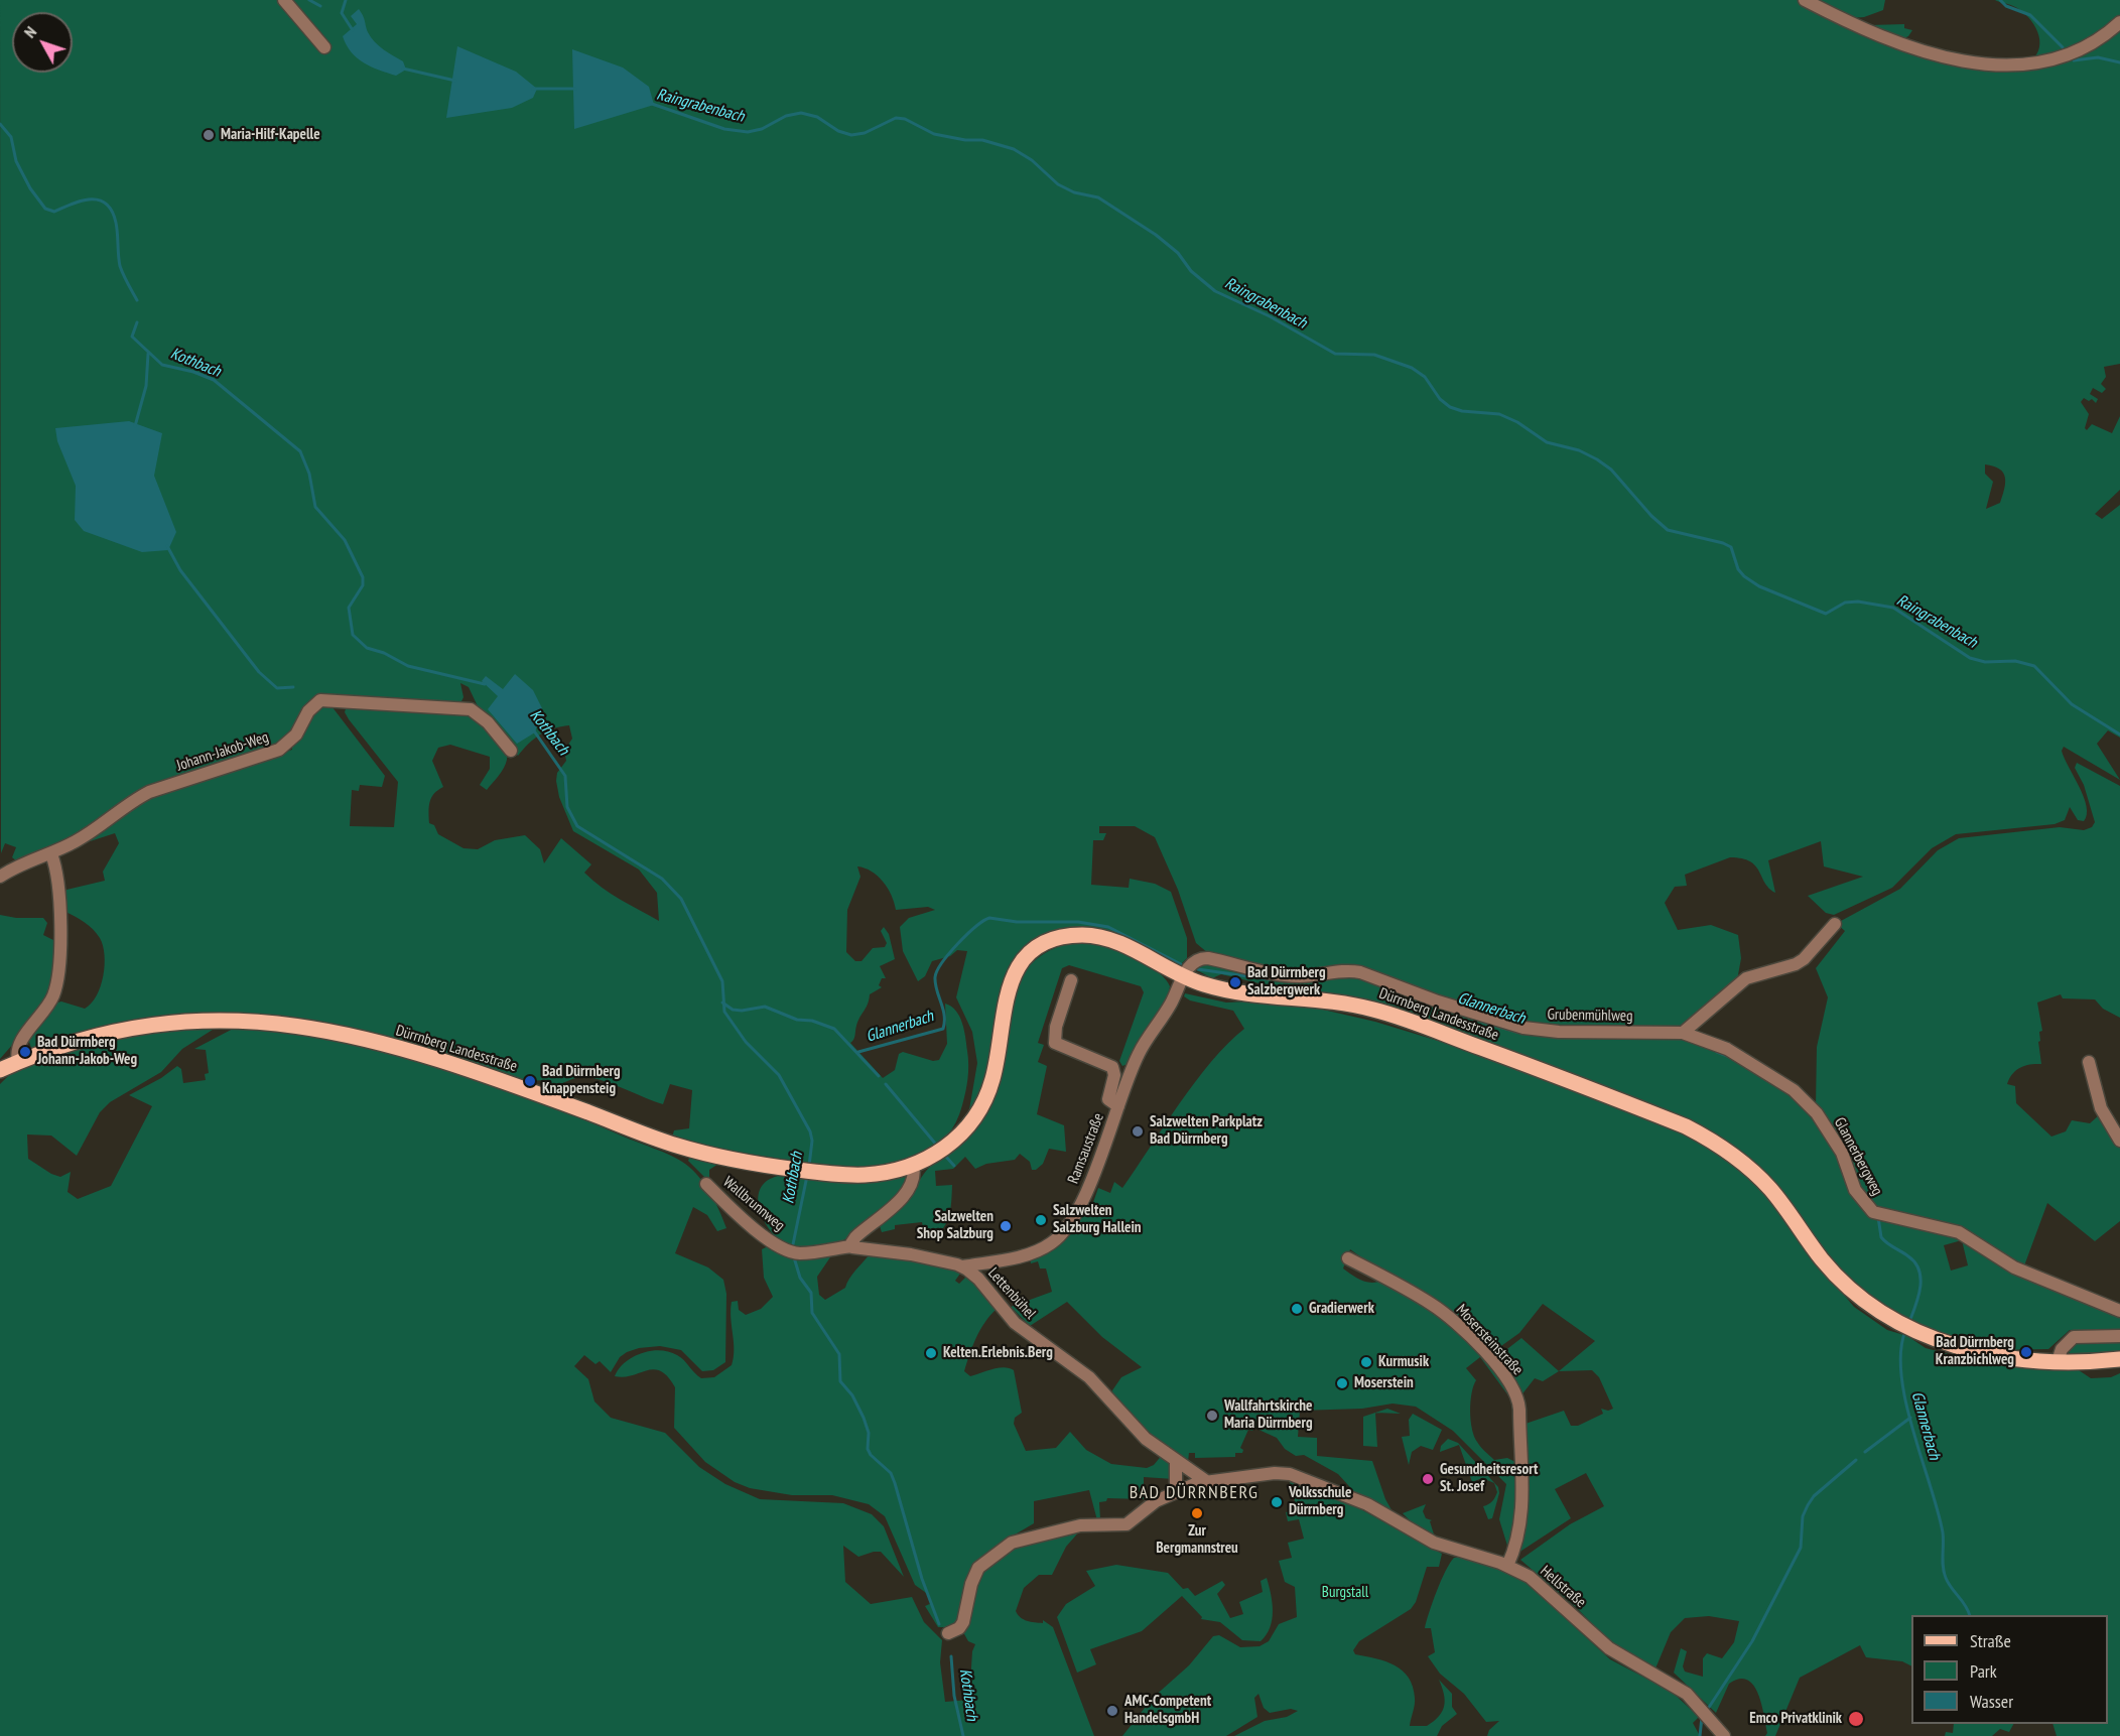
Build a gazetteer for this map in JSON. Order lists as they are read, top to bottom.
{
  "streets": {
    "main road": ["Dürrnberg Landesstraße"],
    "street": [
      "Johann-Jakob-Weg",
      "Grubenmühlweg",
      "Ramsaustraße",
      "Glannerbergweg",
      "Wallbrunnweg",
      "Lettenbühel",
      "Mosersteinstraße",
      "Hellstraße"
    ]
  },
  "crossings": [
    ["Dürrnberg Landesstraße", "Grubenmühlweg"],
    ["Dürrnberg Landesstraße", "Ramsaustraße"],
    ["Grubenmühlweg", "Ramsaustraße"],
    ["Grubenmühlweg", "Glannerbergweg"],
    ["Ramsaustraße", "Lettenbühel"],
    ["Wallbrunnweg", "Lettenbühel"],
    ["Lettenbühel", "Hellstraße"],
    ["Mosersteinstraße", "Hellstraße"]
  ],
  "districts": ["BAD DÜRRNBERG"],
  "water": ["Raingrabenbach", "Kothbach", "Glannerbach"],
  "parks": ["Burgstall"],
  "places": [
    "Maria-Hilf-Kapelle",
    "Bad Dürrnberg Salzbergwerk",
    "Bad Dürrnberg Johann-Jakob-Weg",
    "Bad Dürrnberg Knappensteig",
    "Salzwelten Parkplatz Bad Dürrnberg",
    "Salzwelten Salzburg Hallein",
    "Salzwelten Shop Salzburg",
    "Gradierwerk",
    "Bad Dürrnberg Kranzbichlweg",
    "Kelten.Erlebnis.Berg",
    "Kurmusik",
    "Moserstein",
    "Wallfahrtskirche Maria Dürrnberg",
    "Gesundheitsresort St. Josef",
    "Volksschule Dürrnberg",
    "Zur Bergmannstreu",
    "AMC-Competent HandelsgmbH",
    "Emco Privatklinik"
  ],
  "legend": ["Straße", "Park", "Wasser"],
  "north": "top left"
}
